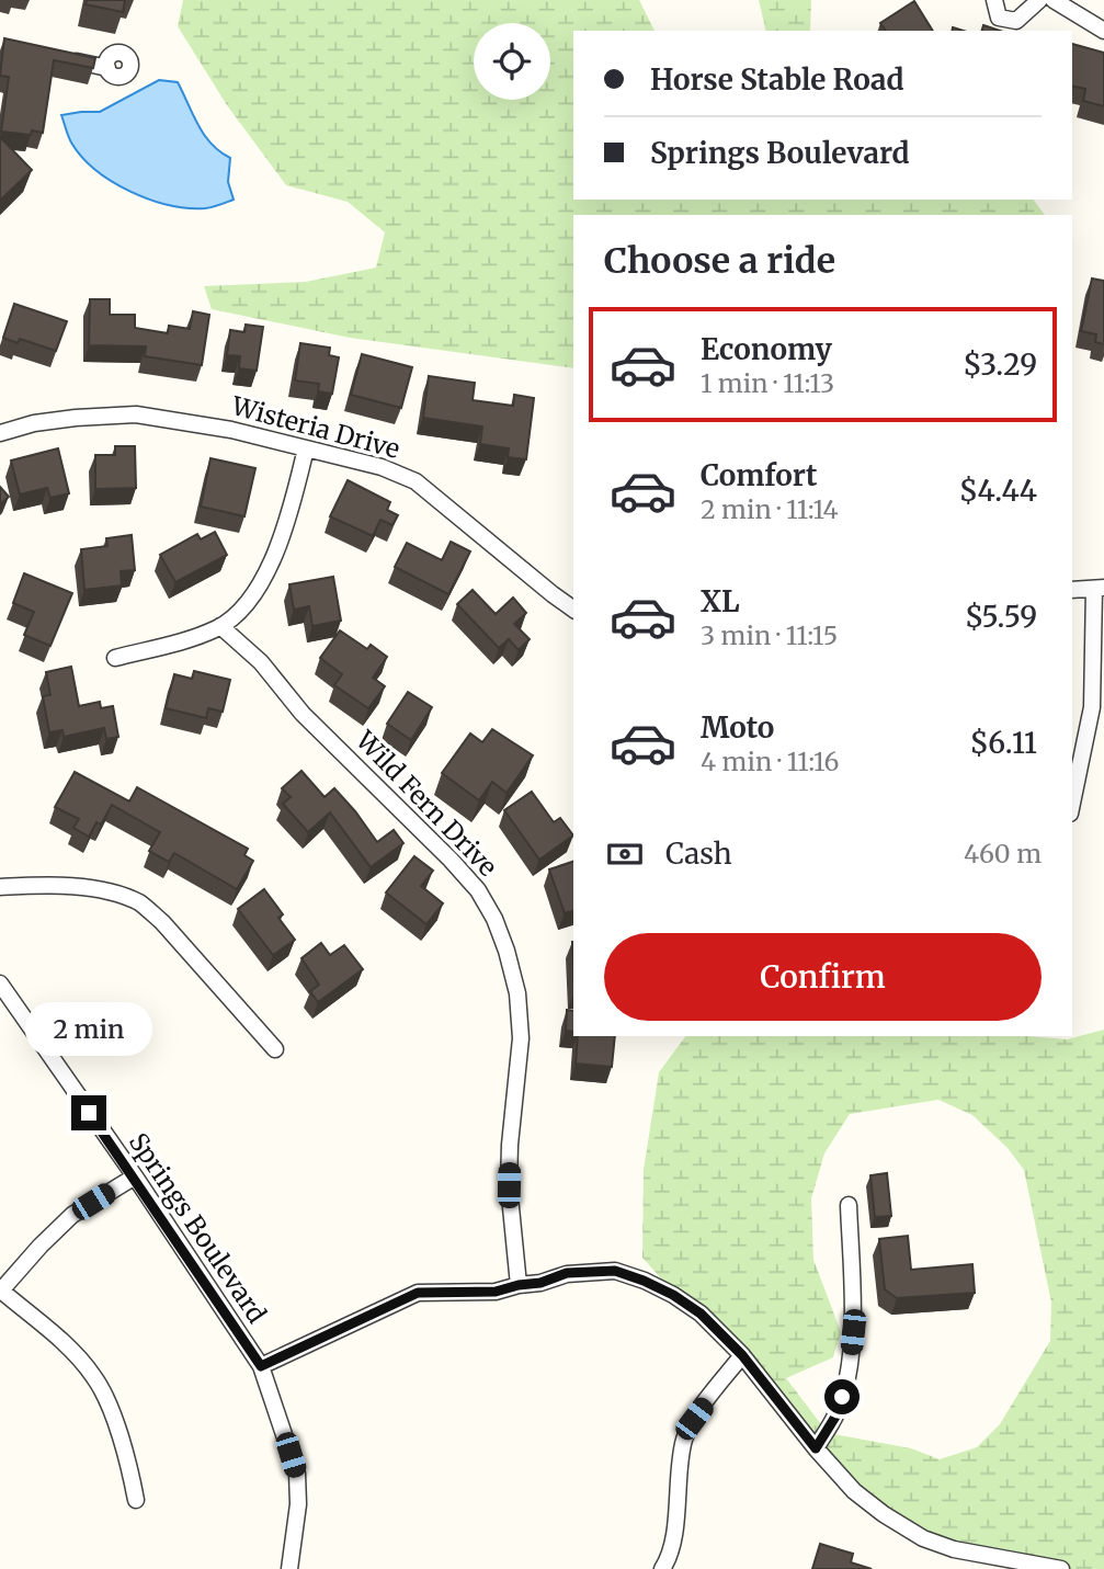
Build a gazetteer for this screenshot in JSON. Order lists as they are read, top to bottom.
{
  "streets": {
    "street": ["Wisteria Drive", "Wild Fern Drive", "Springs Boulevard"]
  },
  "page": {
    "banner": ["Horse Stable Road", "Springs Boulevard"],
    "heading": "Choose a ride",
    "list": [
      {
        "name": "Economy",
        "note": "1 min · 11:13",
        "value": "$3.29"
      },
      {
        "name": "Comfort",
        "note": "2 min · 11:14",
        "value": "$4.44"
      },
      {
        "name": "XL",
        "note": "3 min · 11:15",
        "value": "$5.59"
      },
      {
        "name": "Moto",
        "note": "4 min · 11:16",
        "value": "$6.11"
      }
    ],
    "pay": ["Cash", "460 m"],
    "buttons": "Confirm",
    "bubble": "2 min"
  }
}
